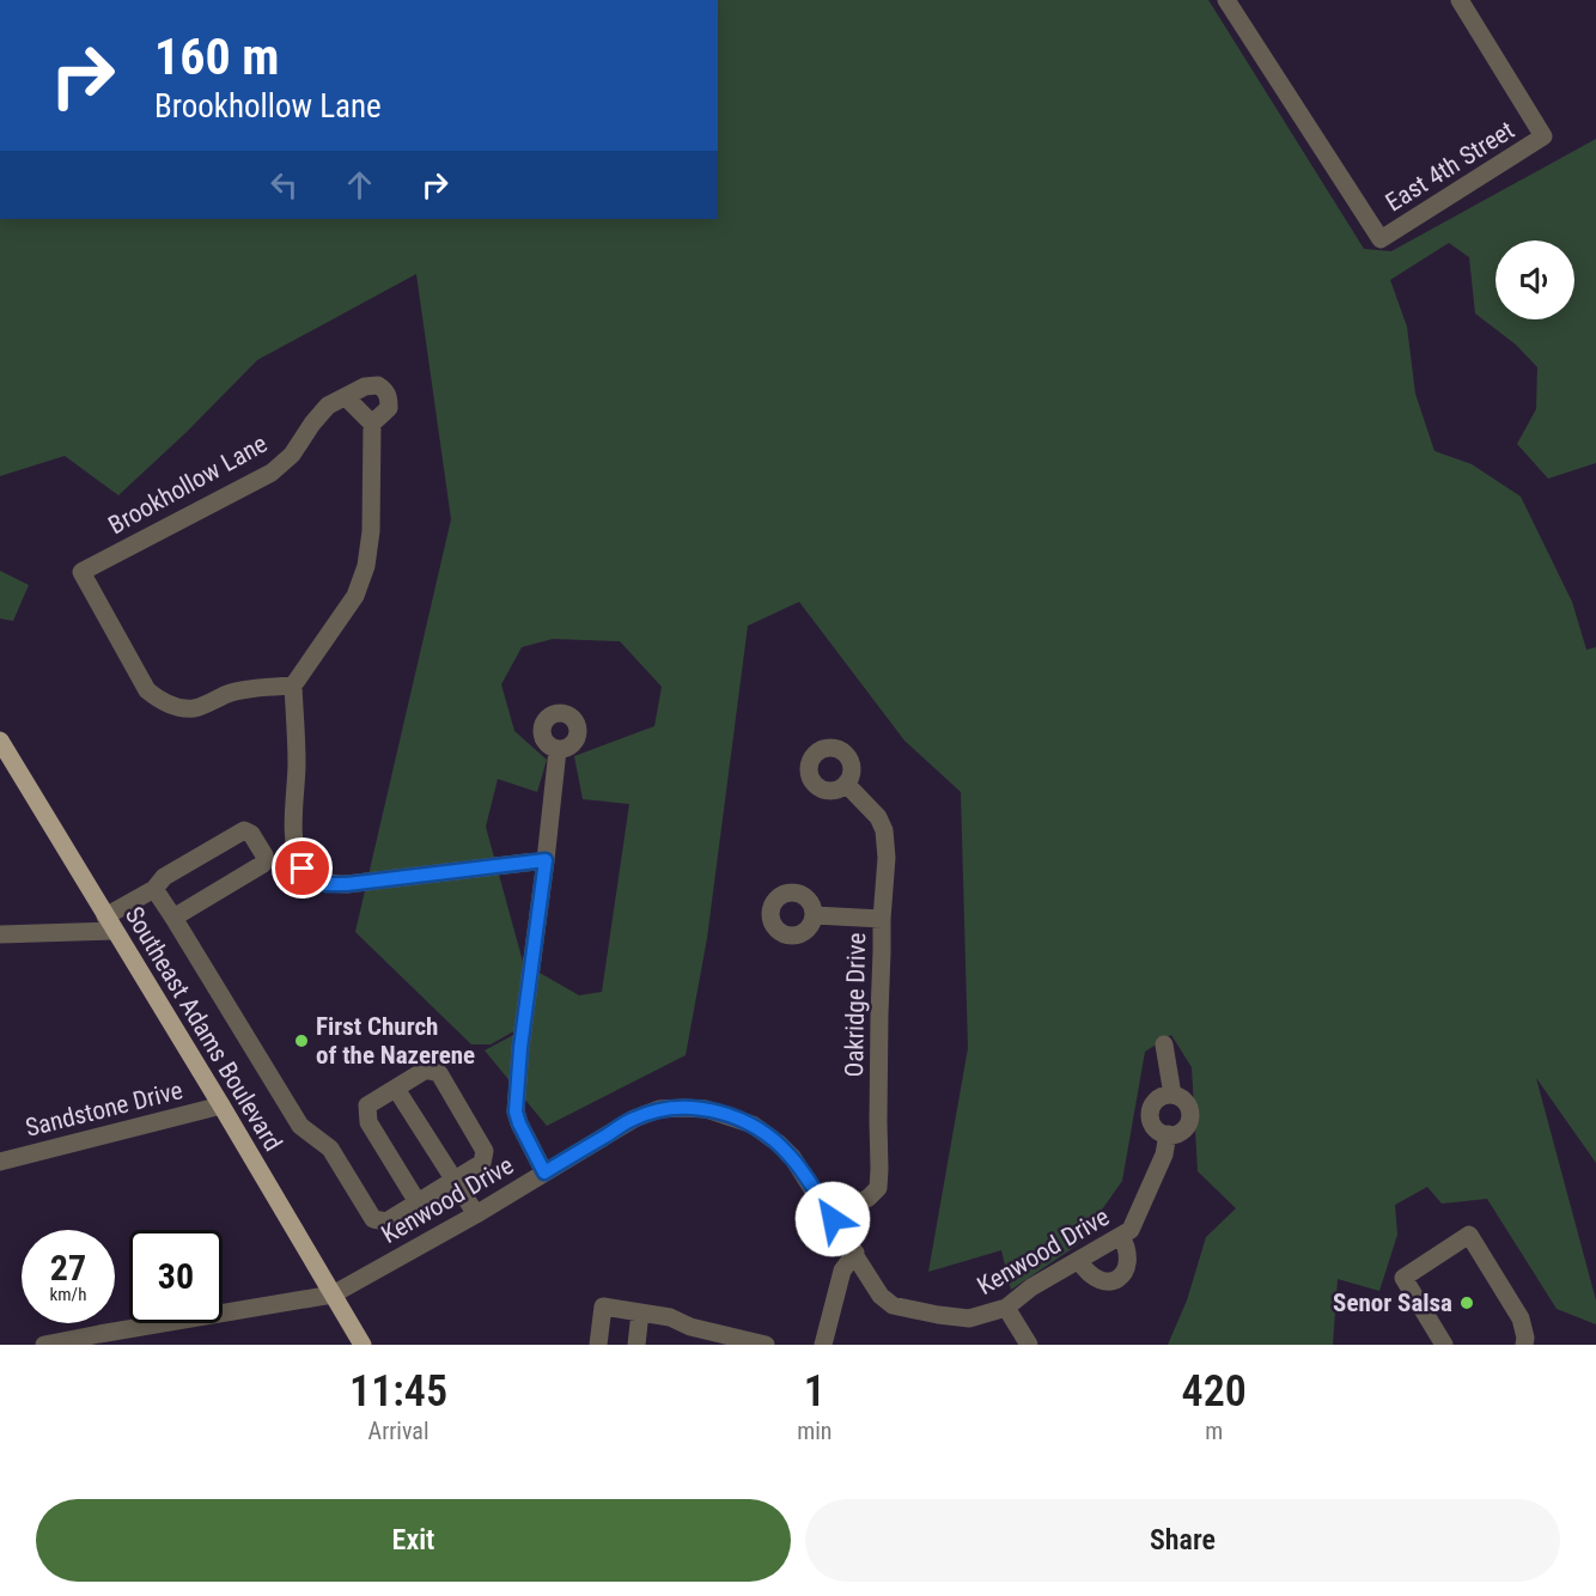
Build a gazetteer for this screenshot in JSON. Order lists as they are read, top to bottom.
{
  "streets": {
    "main road": ["Southeast Adams Boulevard"],
    "street": [
      "East 4th Street",
      "Brookhollow Lane",
      "Oakridge Drive",
      "Sandstone Drive",
      "Kenwood Drive"
    ]
  },
  "crossings": [
    ["Oakridge Drive", "Kenwood Drive"],
    ["Southeast Adams Boulevard", "Sandstone Drive"],
    ["Southeast Adams Boulevard", "Kenwood Drive"]
  ],
  "places": ["First Church of the Nazerene", "Senor Salsa"],
  "page": {
    "turn": ["160 m", "Brookhollow Lane"],
    "speed": "27 km/h",
    "limit": "30",
    "eta": [
      "11:45",
      "Arrival",
      "1",
      "min",
      "420",
      "m"
    ],
    "buttons": ["Exit", "Share"]
  }
}
